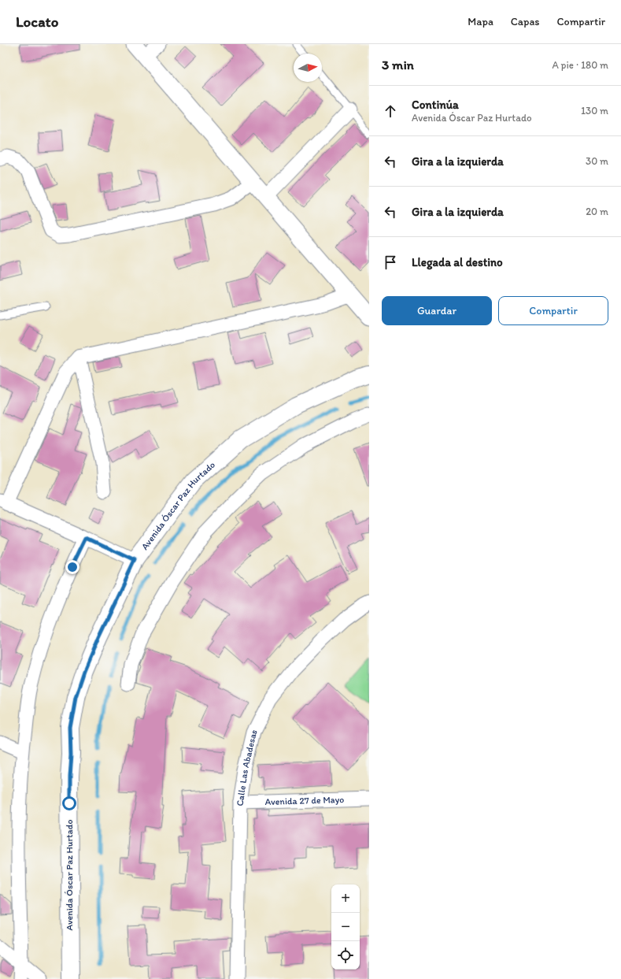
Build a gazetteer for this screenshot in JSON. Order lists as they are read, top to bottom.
{
  "streets": {
    "main road": ["Avenida Óscar Paz Hurtado"],
    "street": ["Calle Las Abadesas", "Avenida 27 de Mayo"]
  },
  "crossings": [
    ["Calle Las Abadesas", "Avenida 27 de Mayo"]
  ],
  "north": "right",
  "page": {
    "header": "Locato",
    "nav": ["Mapa", "Capas", "Compartir"],
    "heading": ["3 min", "A pie · 180 m"],
    "list": [
      ["Continúa", "Avenida Óscar Paz Hurtado", "130 m"],
      ["Gira a la izquierda", "30 m"],
      ["Gira a la izquierda", "20 m"],
      "Llegada al destino"
    ],
    "buttons": ["Guardar", "Compartir"],
    "map_buttons": ["+", "−"]
  }
}
